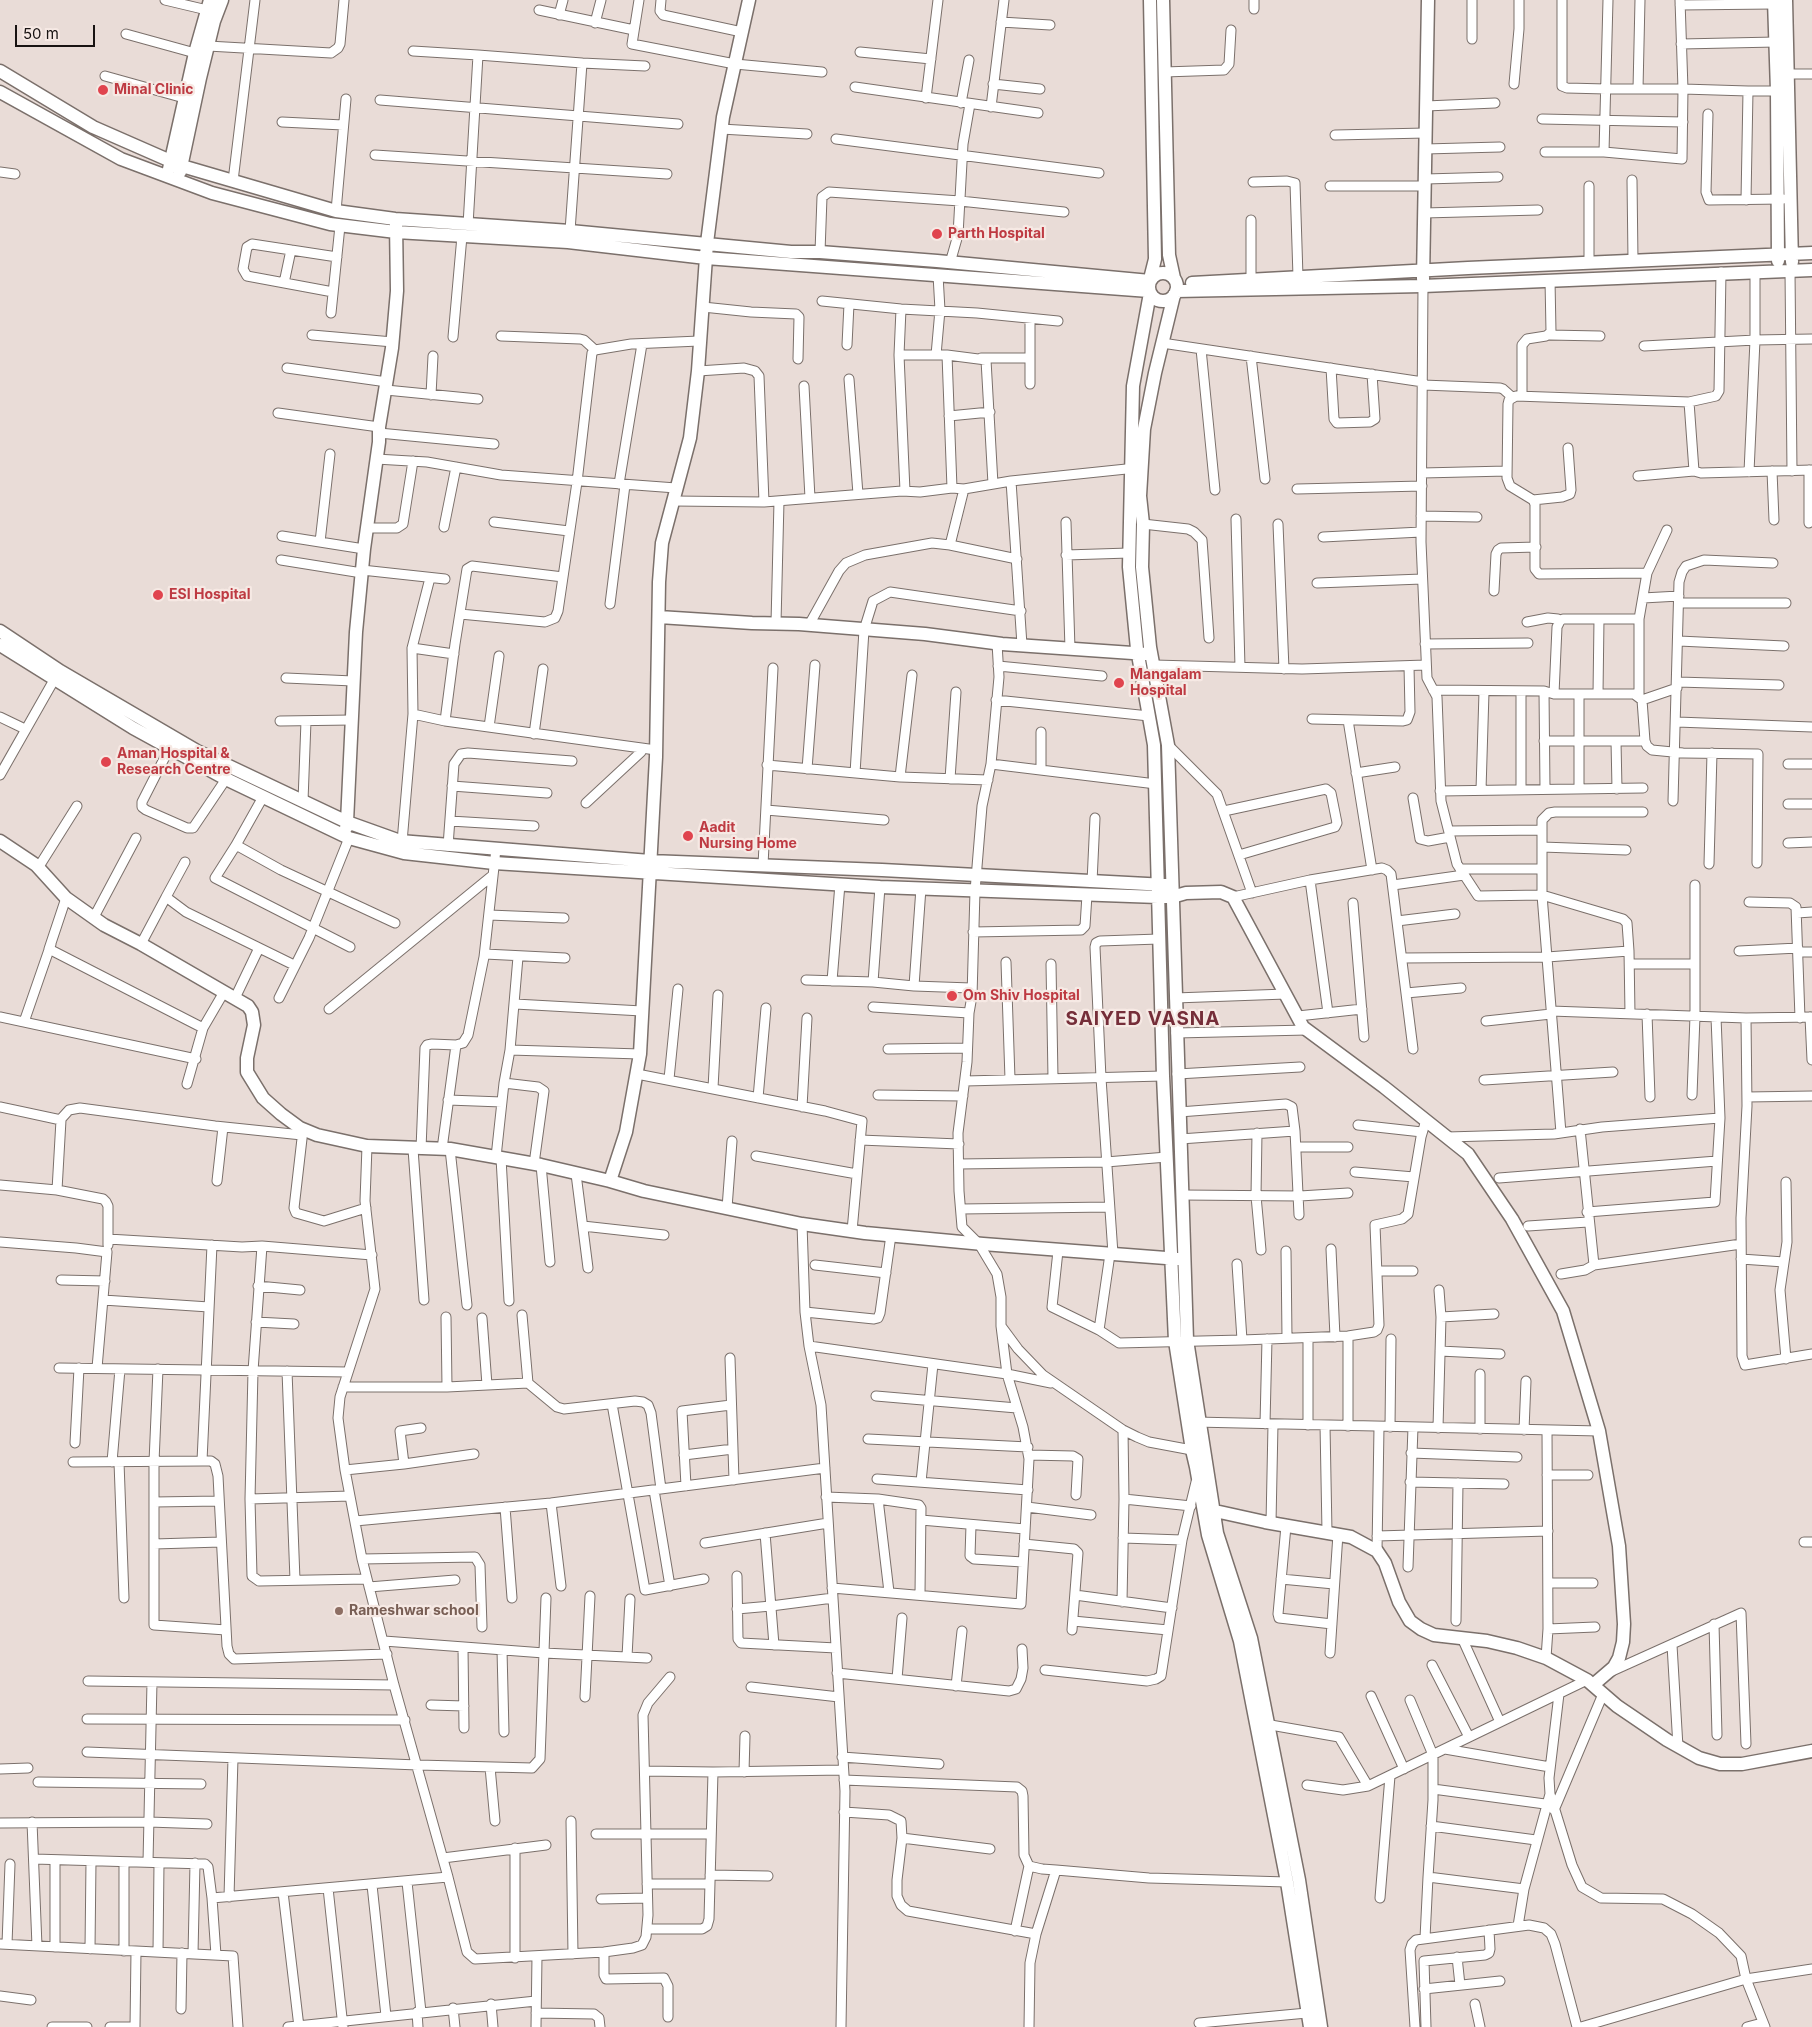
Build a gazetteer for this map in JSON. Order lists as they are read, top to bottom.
{
  "districts": ["SAIYED VASNA"],
  "places": [
    "Minal Clinic",
    "Parth Hospital",
    "ESI Hospital",
    "Mangalam Hospital",
    "Aman Hospital & Research Centre",
    "Aadit Nursing Home",
    "Om Shiv Hospital",
    "Rameshwar school"
  ],
  "scale_bar": "50 m"
}
